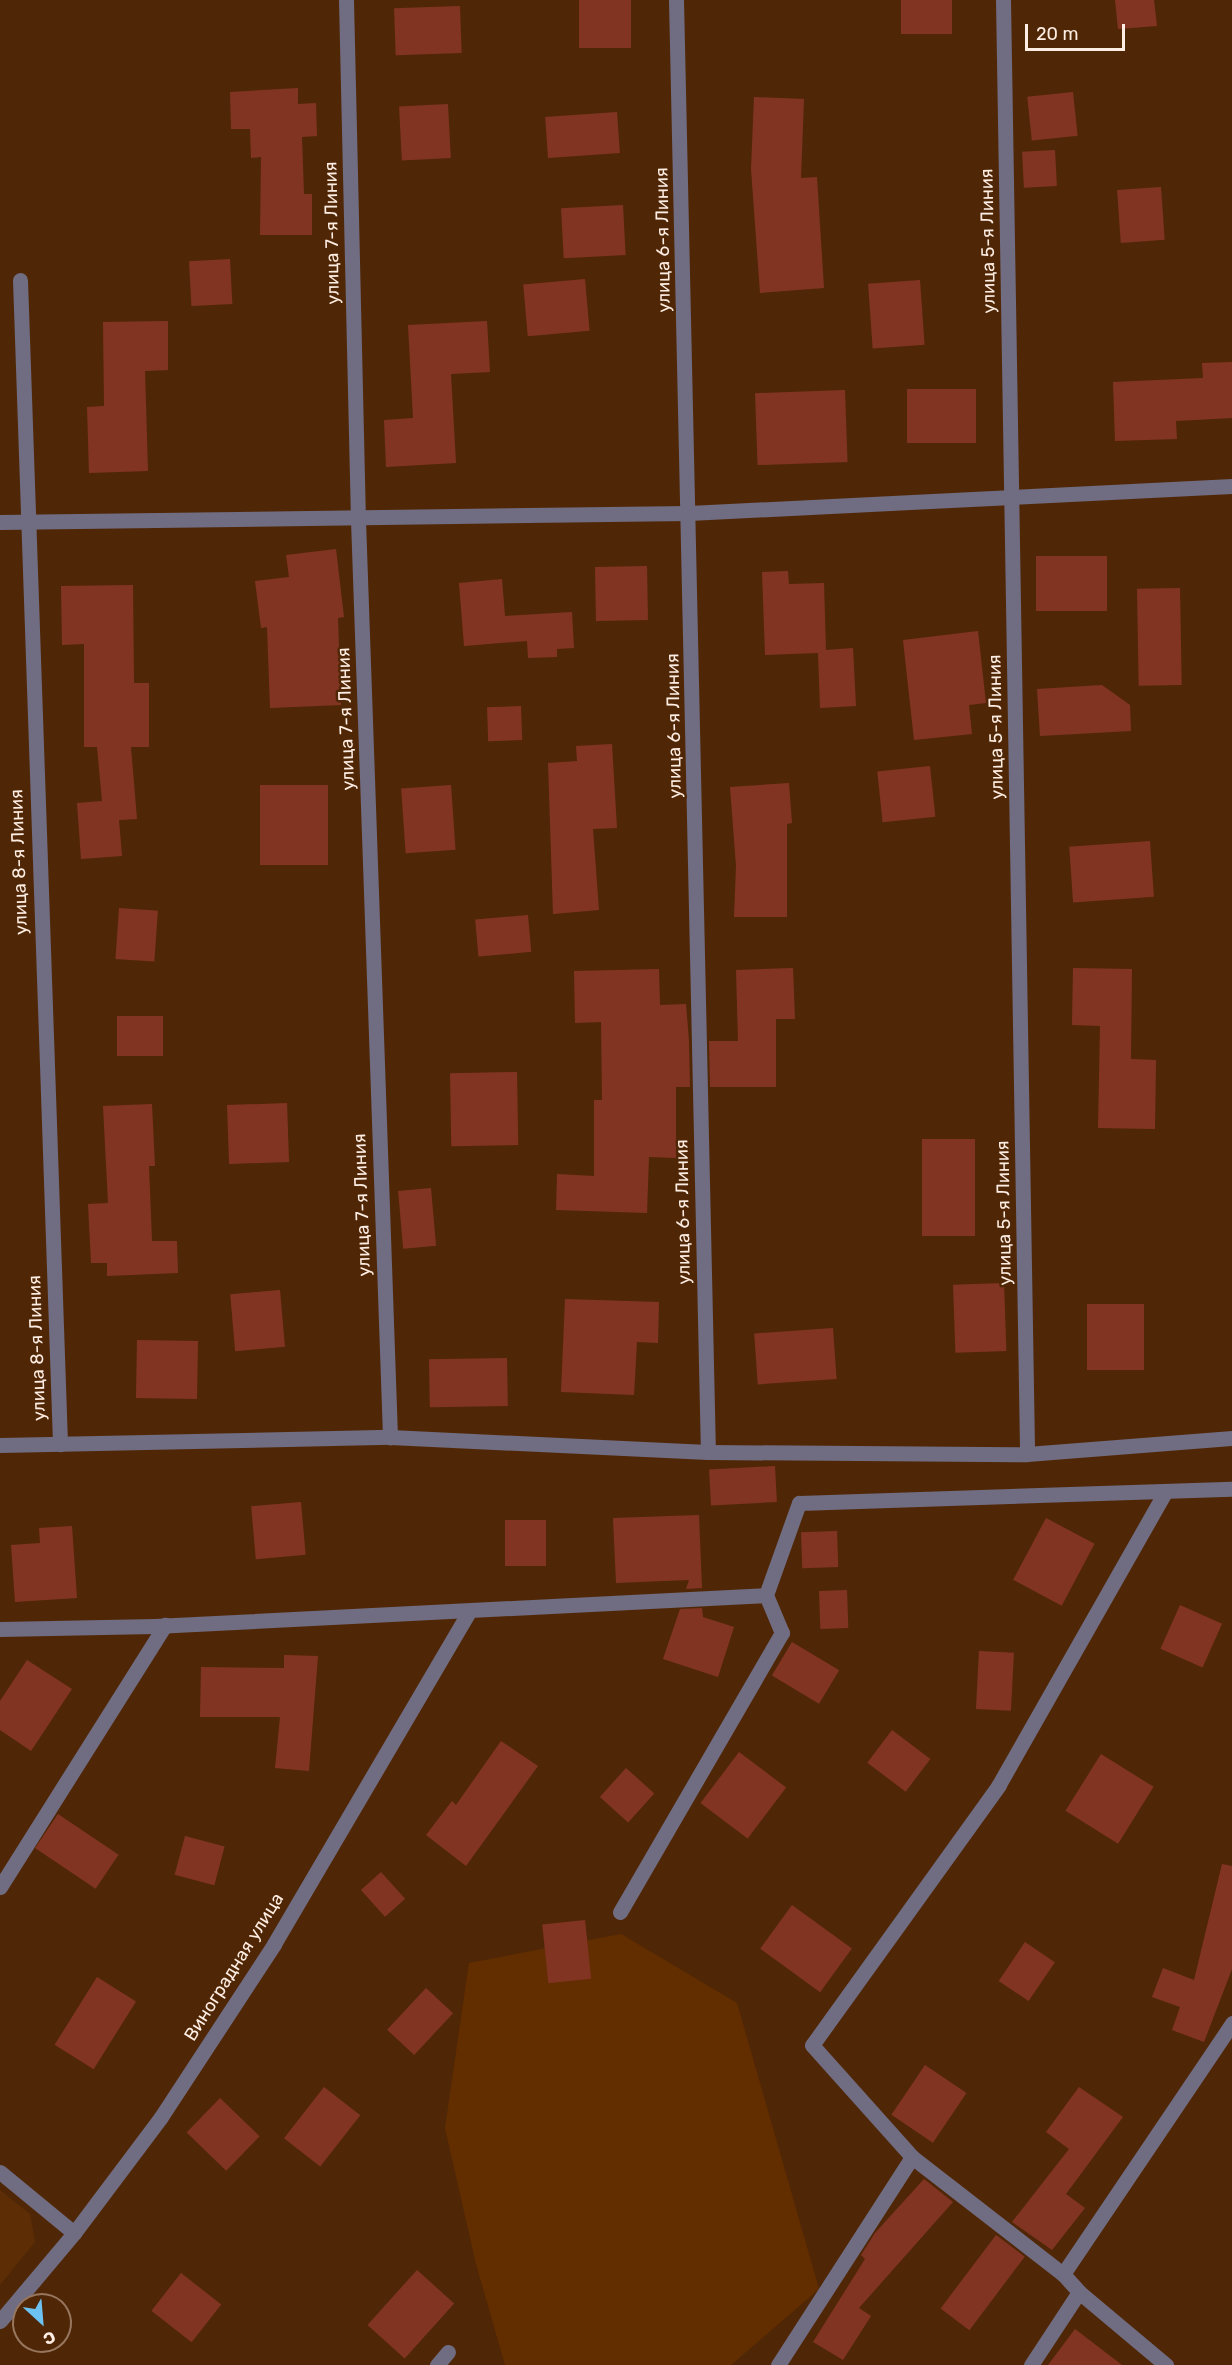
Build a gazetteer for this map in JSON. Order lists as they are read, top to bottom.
{
  "streets": {
    "street": [
      "улица 7-я Линия",
      "улица 6-я Линия",
      "улица 5-я Линия",
      "улица 8-я Линия",
      "Виноградная улица"
    ]
  },
  "scale_bar": "20 m",
  "north": "bottom right"
}
